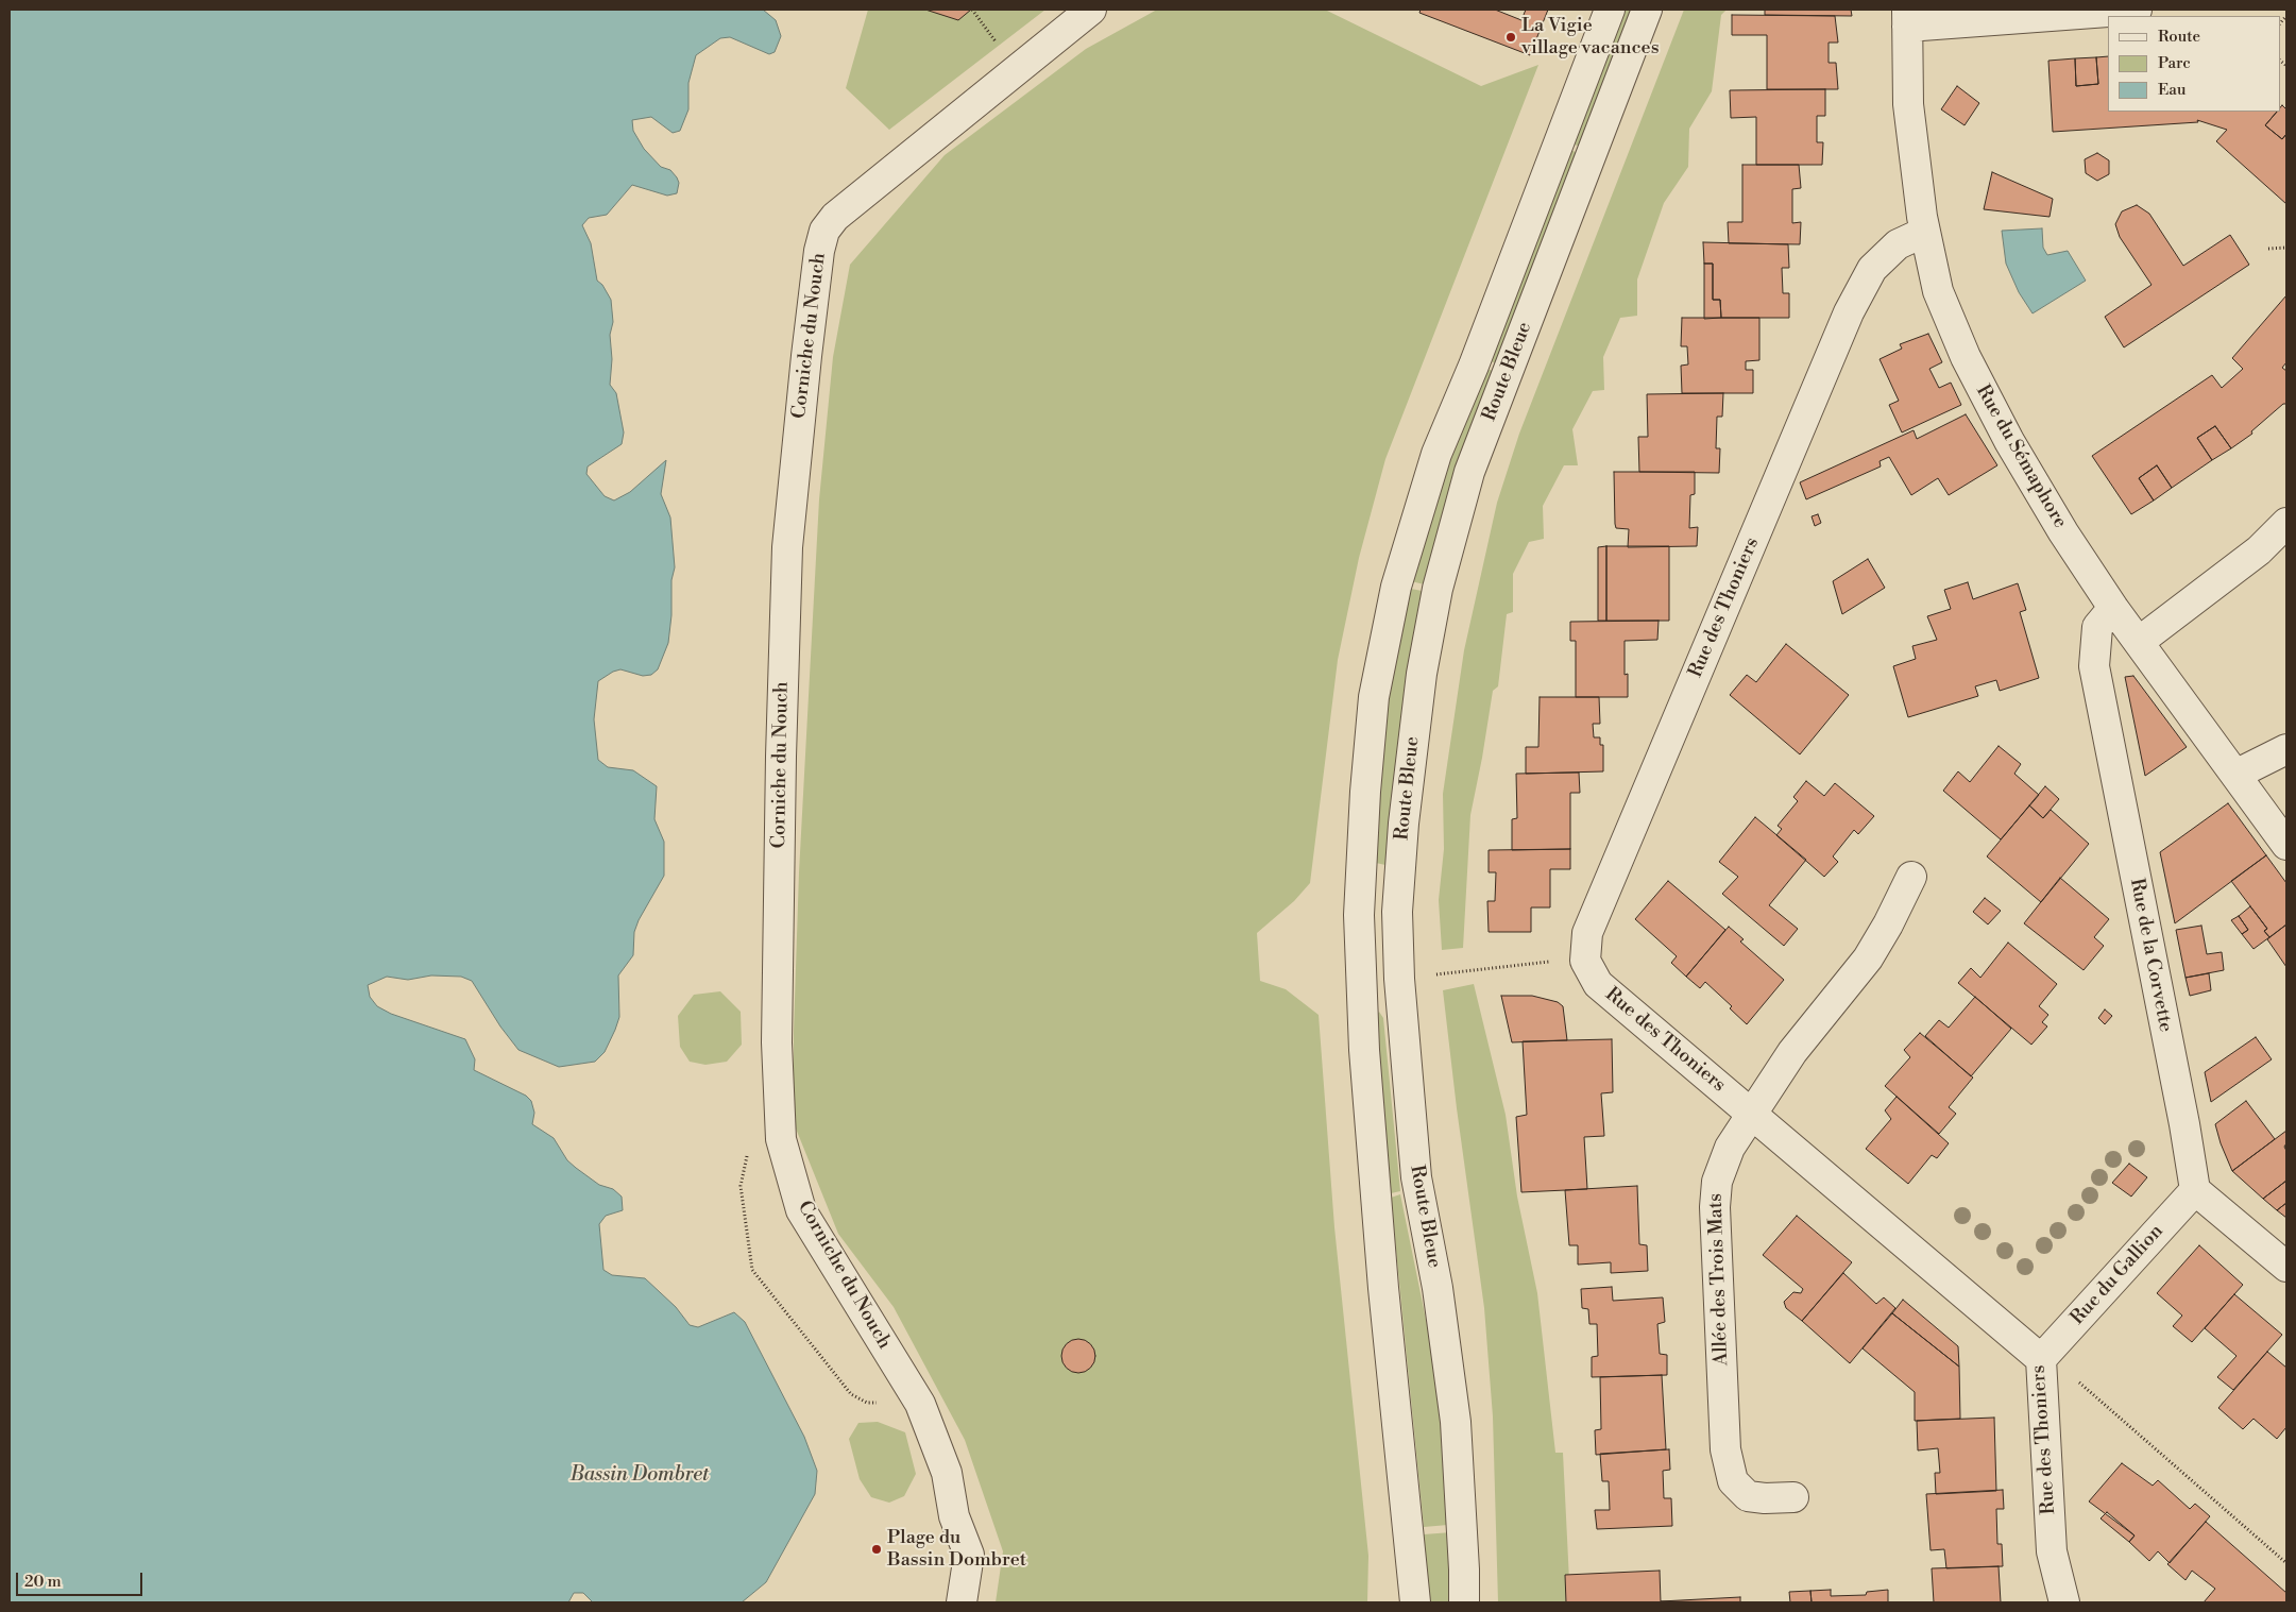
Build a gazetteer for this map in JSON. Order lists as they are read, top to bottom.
{
  "streets": {
    "street": [
      "Corniche du Nouch",
      "Route Bleue",
      "Rue du Sémaphore",
      "Rue des Thoniers",
      "Rue de la Corvette",
      "Rue du Gallion",
      "Allée des Trois Mats"
    ]
  },
  "crossings": [
    ["Rue du Sémaphore", "Rue des Thoniers"],
    ["Rue du Sémaphore", "Rue de la Corvette"],
    ["Rue des Thoniers", "Rue du Gallion"],
    ["Rue des Thoniers", "Allée des Trois Mats"],
    ["Rue de la Corvette", "Rue du Gallion"]
  ],
  "water": ["Bassin Dombret"],
  "places": ["La Vigie village vacances", "Plage du Bassin Dombret"],
  "legend": ["Route", "Parc", "Eau"],
  "scale_bar": "20 m"
}
